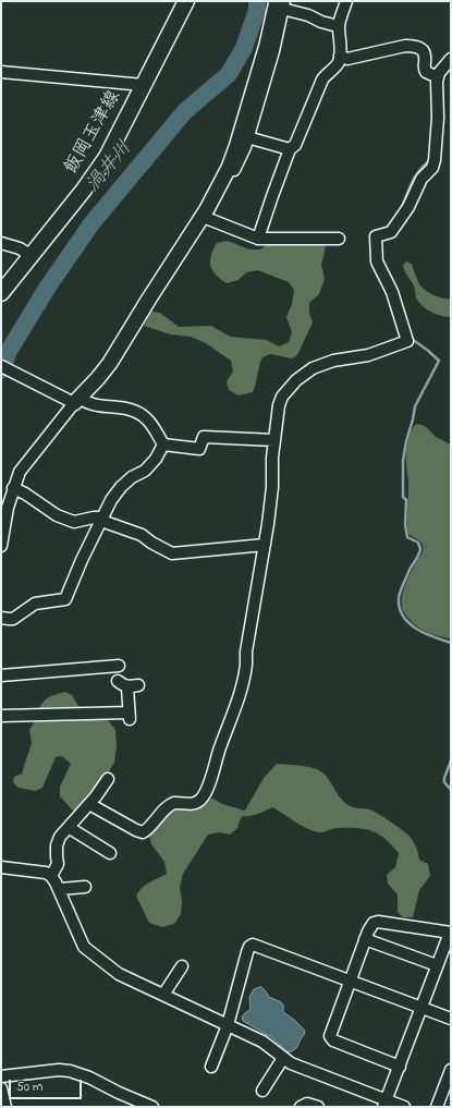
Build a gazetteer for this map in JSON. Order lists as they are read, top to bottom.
{
  "streets": {
    "main road": ["飯岡玉津線"]
  },
  "water": ["渦井川"],
  "scale_bar": "50 m"
}
